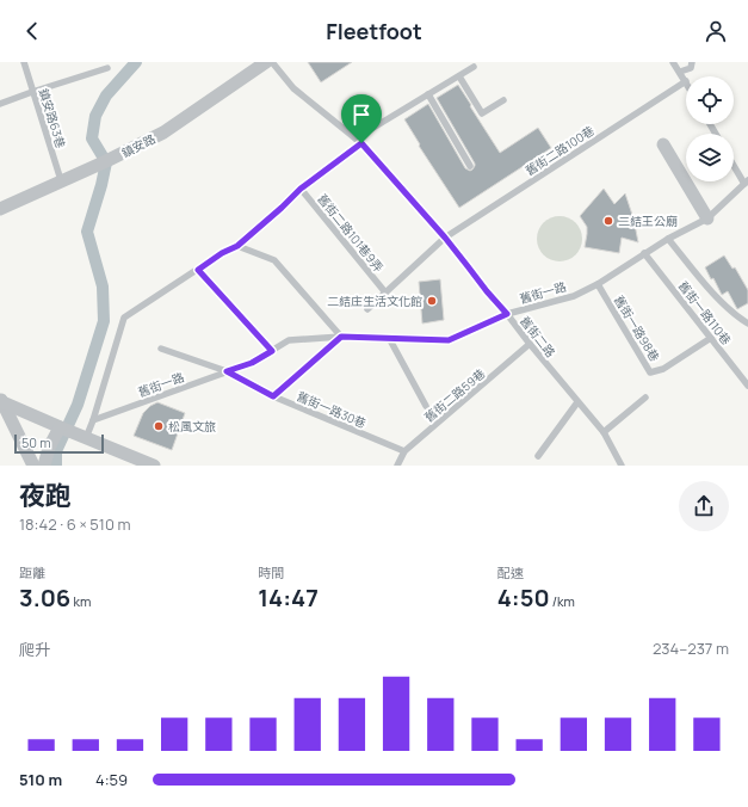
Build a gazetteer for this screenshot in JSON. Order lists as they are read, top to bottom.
{
  "streets": {
    "street": ["鎮安路"],
    "lane": [
      "鎮安路63巷",
      "舊街二路100巷",
      "舊街二路101巷9弄",
      "舊街一路",
      "舊街一路110巷",
      "舊街一路98巷",
      "舊街二路",
      "舊街二路59巷",
      "舊街一路30巷"
    ]
  },
  "crossings": [
    ["鎮安路63巷", "鎮安路"],
    ["舊街二路100巷", "舊街二路101巷9弄"],
    ["舊街二路100巷", "舊街二路"],
    ["舊街一路", "舊街一路110巷"],
    ["舊街一路", "舊街一路98巷"],
    ["舊街一路", "舊街二路"],
    ["舊街一路", "舊街一路30巷"],
    ["舊街一路110巷", "舊街一路98巷"],
    ["舊街二路", "舊街二路59巷"],
    ["舊街二路59巷", "舊街一路30巷"]
  ],
  "places": ["二結王公廟", "二結庄生活文化館", "松風文旅"],
  "scale_bar": "50 m",
  "page": {
    "header": "Fleetfoot",
    "scale": "50 m",
    "heading": ["夜跑", "18:42 · 6 × 510 m"],
    "stats": [
      ["距離", "3.06 km"],
      ["時間", "14:47"],
      ["配速", "4:50 /km"]
    ],
    "chart": ["爬升", "234–237 m"],
    "list": [
      {
        "name": "510 m",
        "note": "4:59"
      }
    ]
  }
}
